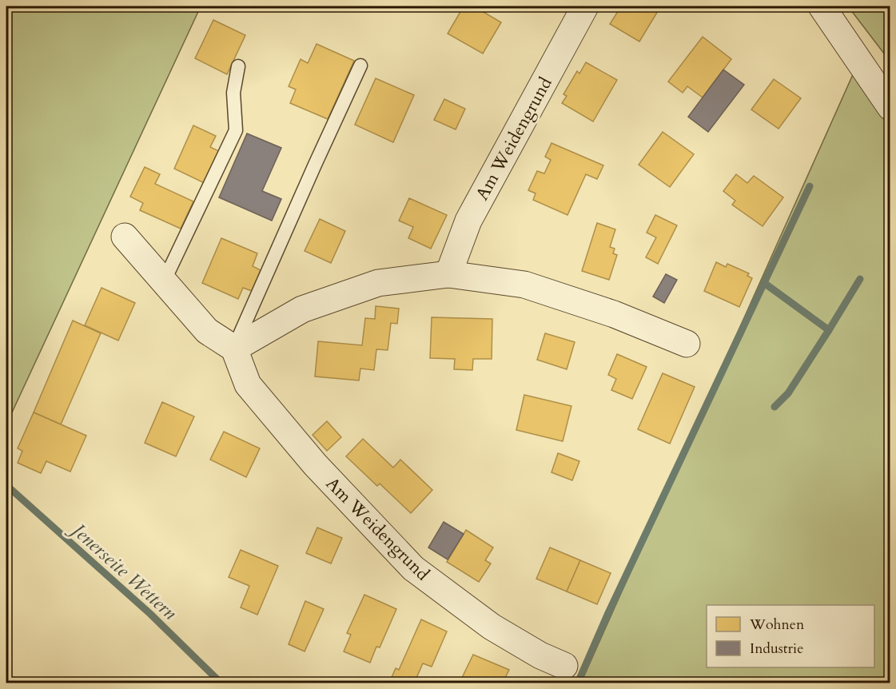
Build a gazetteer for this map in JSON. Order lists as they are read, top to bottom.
{
  "streets": {
    "street": ["Am Weidengrund"]
  },
  "water": ["Jenerseite Wettern"],
  "legend": ["Wohnen", "Industrie"]
}
